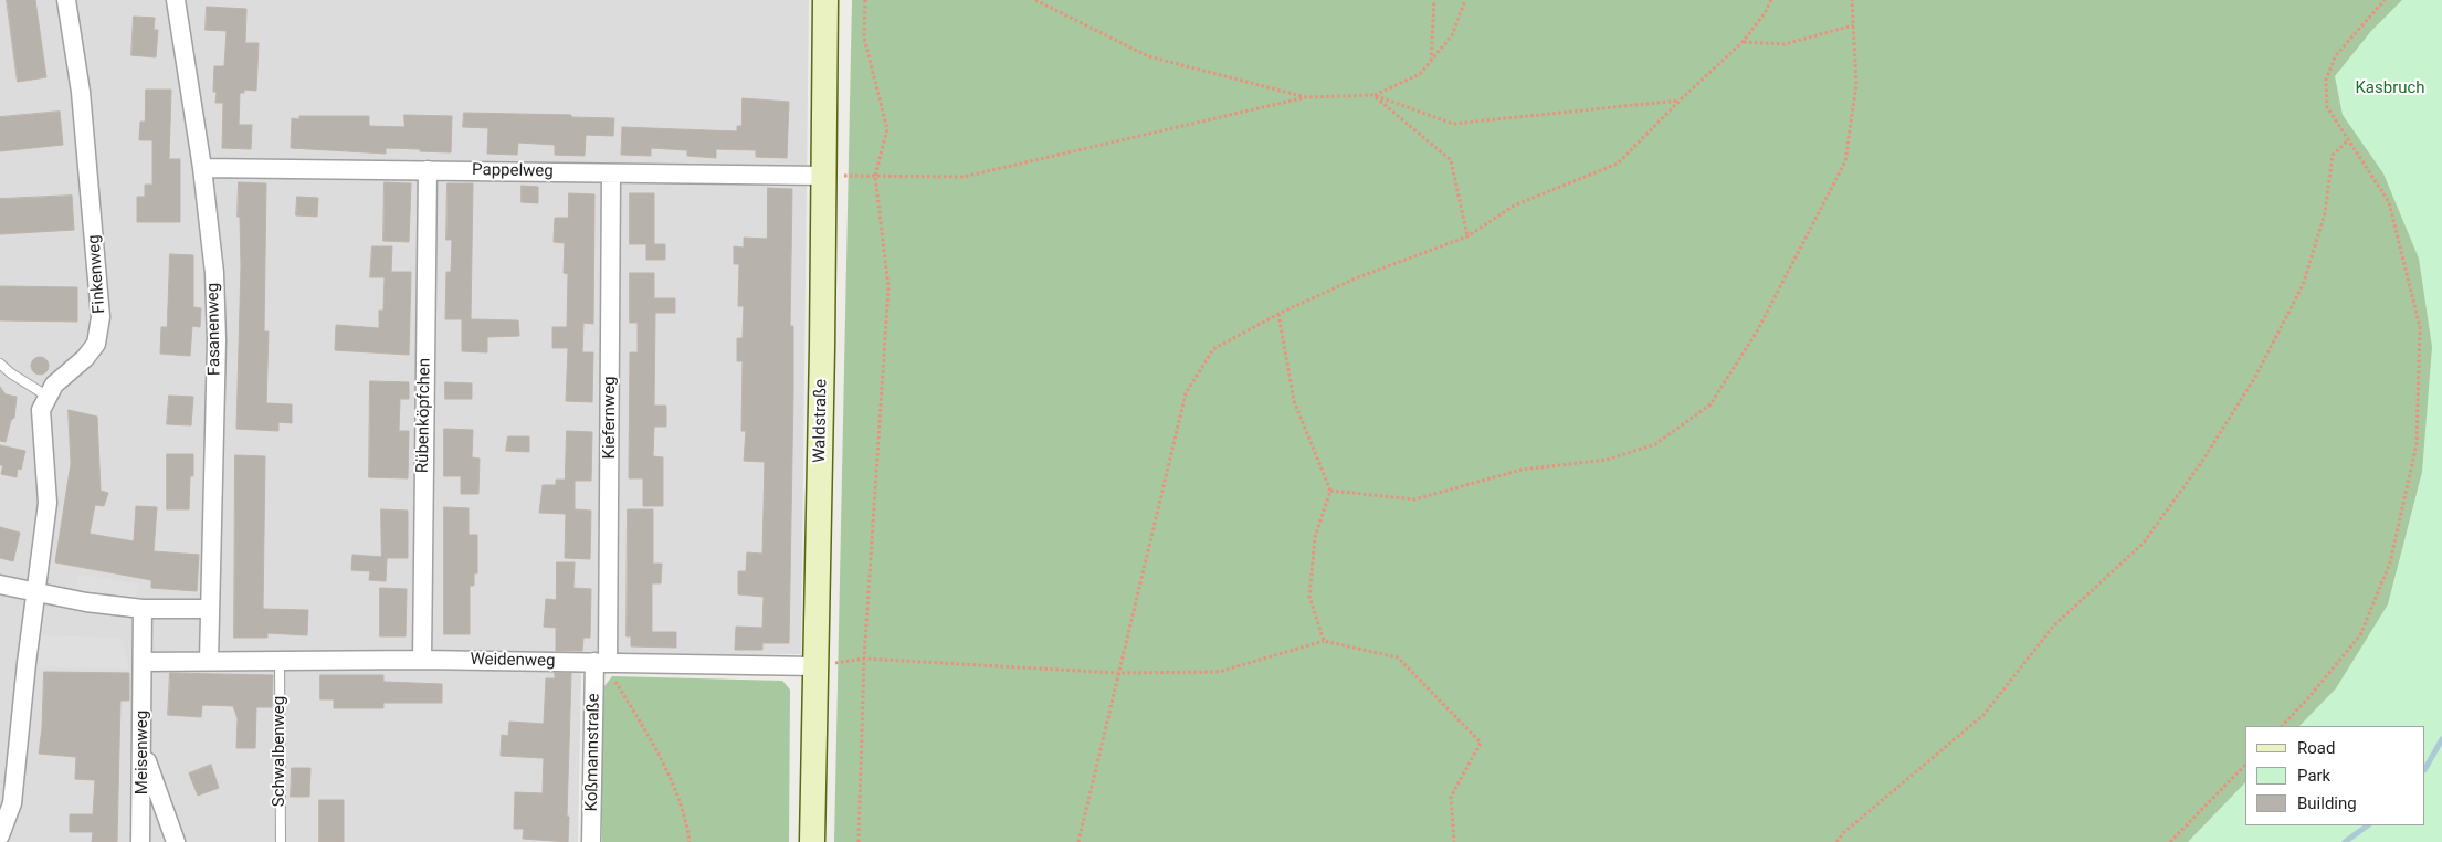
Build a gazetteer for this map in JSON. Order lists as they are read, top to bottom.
{
  "streets": {
    "street": [
      "Pappelweg",
      "Finkenweg",
      "Fasanenweg",
      "Rübenköpfchen",
      "Kiefernweg",
      "Waldstraße",
      "Weidenweg",
      "Meisenweg",
      "Koßmannstraße"
    ],
    "lane": ["Schwalbenweg"]
  },
  "crossings": [
    ["Pappelweg", "Fasanenweg"],
    ["Pappelweg", "Rübenköpfchen"],
    ["Pappelweg", "Kiefernweg"],
    ["Pappelweg", "Waldstraße"],
    ["Fasanenweg", "Weidenweg"],
    ["Rübenköpfchen", "Weidenweg"],
    ["Kiefernweg", "Weidenweg"],
    ["Kiefernweg", "Koßmannstraße"],
    ["Waldstraße", "Weidenweg"],
    ["Weidenweg", "Schwalbenweg"],
    ["Weidenweg", "Meisenweg"],
    ["Weidenweg", "Koßmannstraße"]
  ],
  "parks": ["Kasbruch"],
  "legend": ["Road", "Park", "Building"]
}
